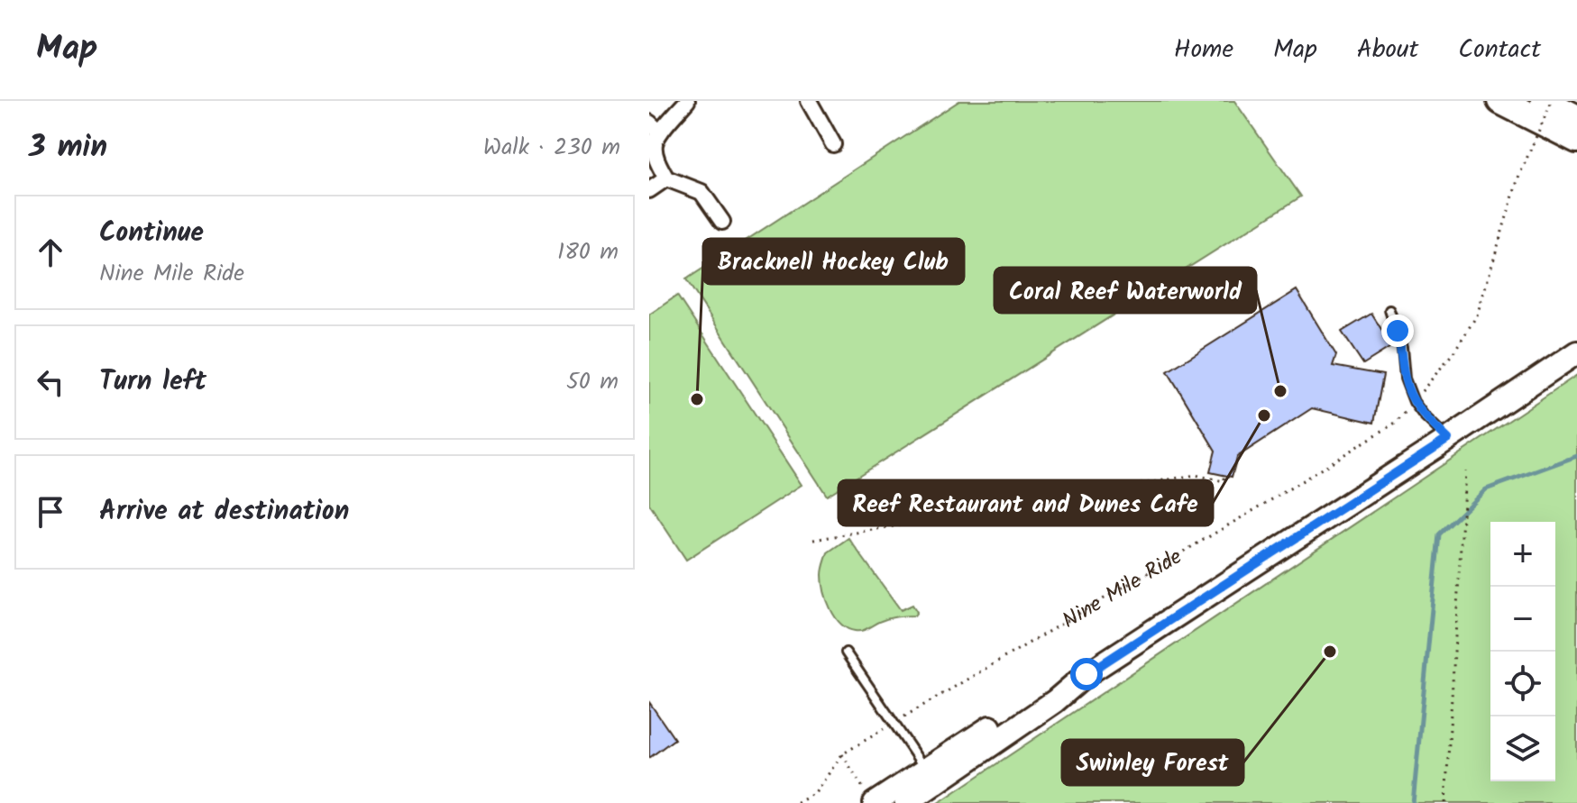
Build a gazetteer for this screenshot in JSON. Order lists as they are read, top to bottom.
{
  "streets": {
    "path": ["Nine Mile Ride"]
  },
  "places": [
    "Coral Reef Waterworld",
    "Bracknell Hockey Club",
    "Reef Restaurant and Dunes Cafe",
    "Swinley Forest"
  ],
  "page": {
    "header": "Map",
    "nav": [
      "Home",
      "Map",
      "About",
      "Contact"
    ],
    "heading": ["3 min", "Walk · 230 m"],
    "list": [
      ["Continue", "Nine Mile Ride", "180 m"],
      ["Turn left", "50 m"],
      "Arrive at destination"
    ],
    "map_buttons": ["+", "−"]
  }
}
